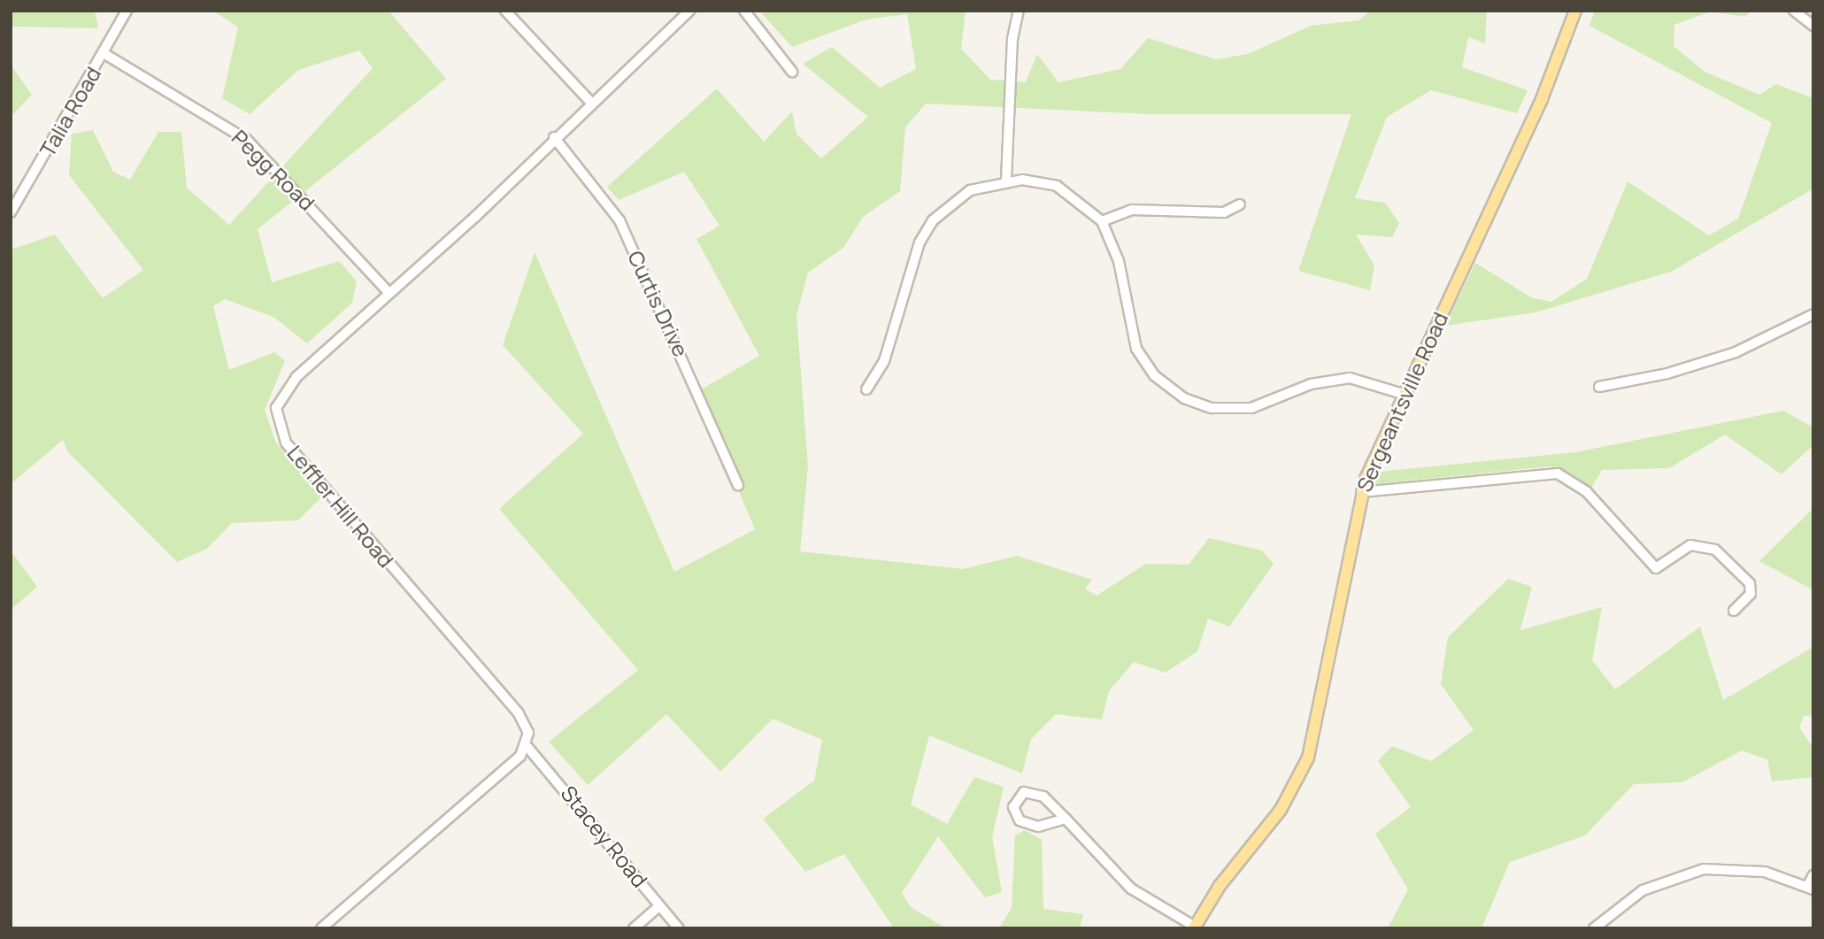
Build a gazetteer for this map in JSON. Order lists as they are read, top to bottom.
{
  "streets": {
    "main road": ["Sergeantsville Road"],
    "street": [
      "Talia Road",
      "Pegg Road",
      "Curtis Drive",
      "Leffler Hill Road",
      "Stacey Road"
    ]
  },
  "crossings": [
    ["Talia Road", "Pegg Road"],
    ["Pegg Road", "Leffler Hill Road"],
    ["Curtis Drive", "Leffler Hill Road"],
    ["Leffler Hill Road", "Stacey Road"]
  ]
}
